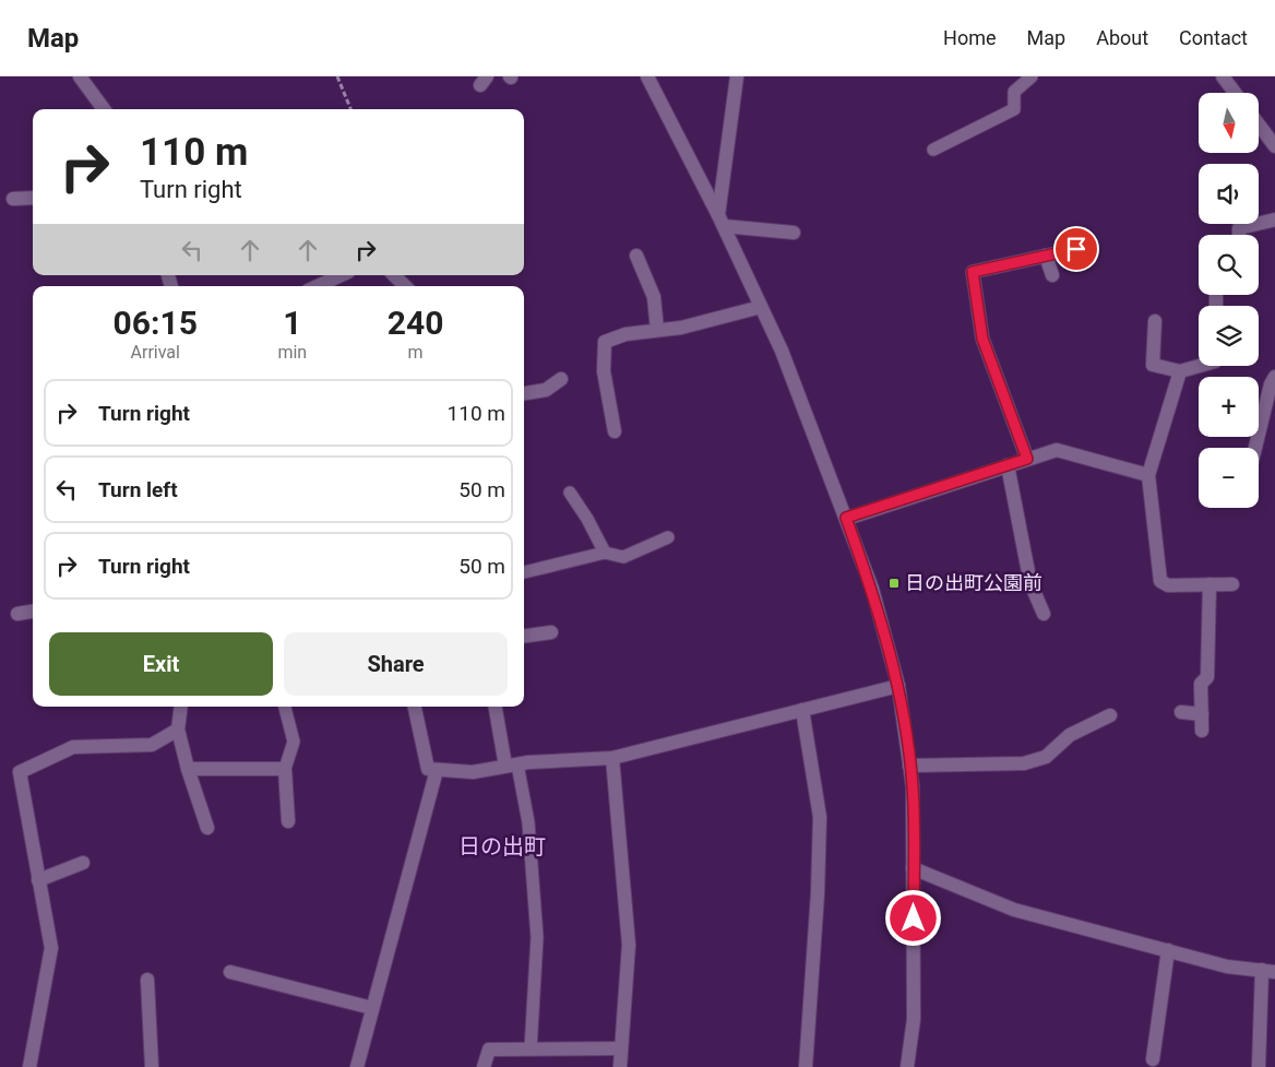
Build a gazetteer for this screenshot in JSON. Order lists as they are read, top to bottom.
{
  "districts": ["日の出町"],
  "places": {
    "transit": ["日の出町公園前"]
  },
  "north": "bottom",
  "page": {
    "header": "Map",
    "nav": [
      "Home",
      "Map",
      "About",
      "Contact"
    ],
    "map_buttons": ["+", "−"],
    "turn": ["110 m", "Turn right"],
    "eta": [
      "06:15",
      "Arrival",
      "1",
      "min",
      "240",
      "m"
    ],
    "list": [
      {
        "name": "Turn right",
        "value": "110 m"
      },
      {
        "name": "Turn left",
        "value": "50 m"
      },
      {
        "name": "Turn right",
        "value": "50 m"
      }
    ],
    "buttons": ["Exit", "Share"]
  }
}
